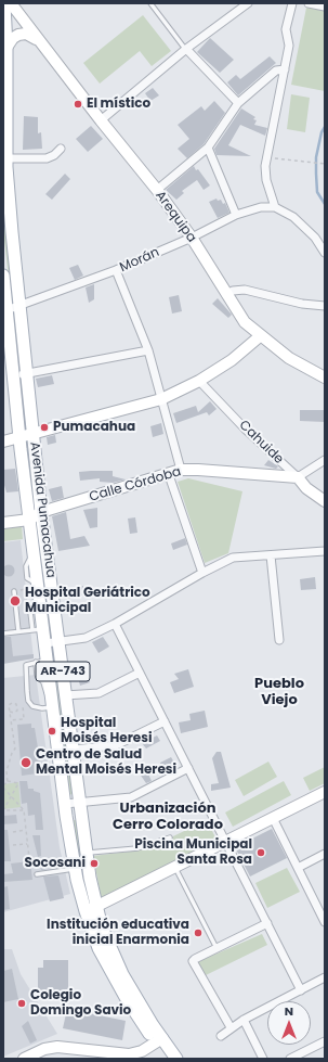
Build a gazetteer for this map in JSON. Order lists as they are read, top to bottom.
{
  "streets": {
    "main road": ["Avenida Pumacahua", "AR-743"],
    "street": [
      "Arequipa",
      "Morán",
      "Cahuide",
      "Calle Córdoba"
    ]
  },
  "crossings": [
    ["Arequipa", "Morán"],
    ["Morán", "Avenida Pumacahua"],
    ["Cahuide", "Calle Córdoba"],
    ["Calle Córdoba", "Avenida Pumacahua"],
    ["Avenida Pumacahua", "AR-743"]
  ],
  "districts": ["Pueblo Viejo", "Urbanización Cerro Colorado"],
  "places": [
    "El místico",
    "Pumacahua",
    "Hospital Geriátrico Municipal",
    "Hospital Moisés Heresi",
    "Centro de Salud Mental Moisés Heresi",
    "Piscina Municipal Santa Rosa",
    "Socosani",
    "Institución educativa inicial Enarmonia",
    "Colegio Domingo Savio"
  ],
  "north": "top"
}
